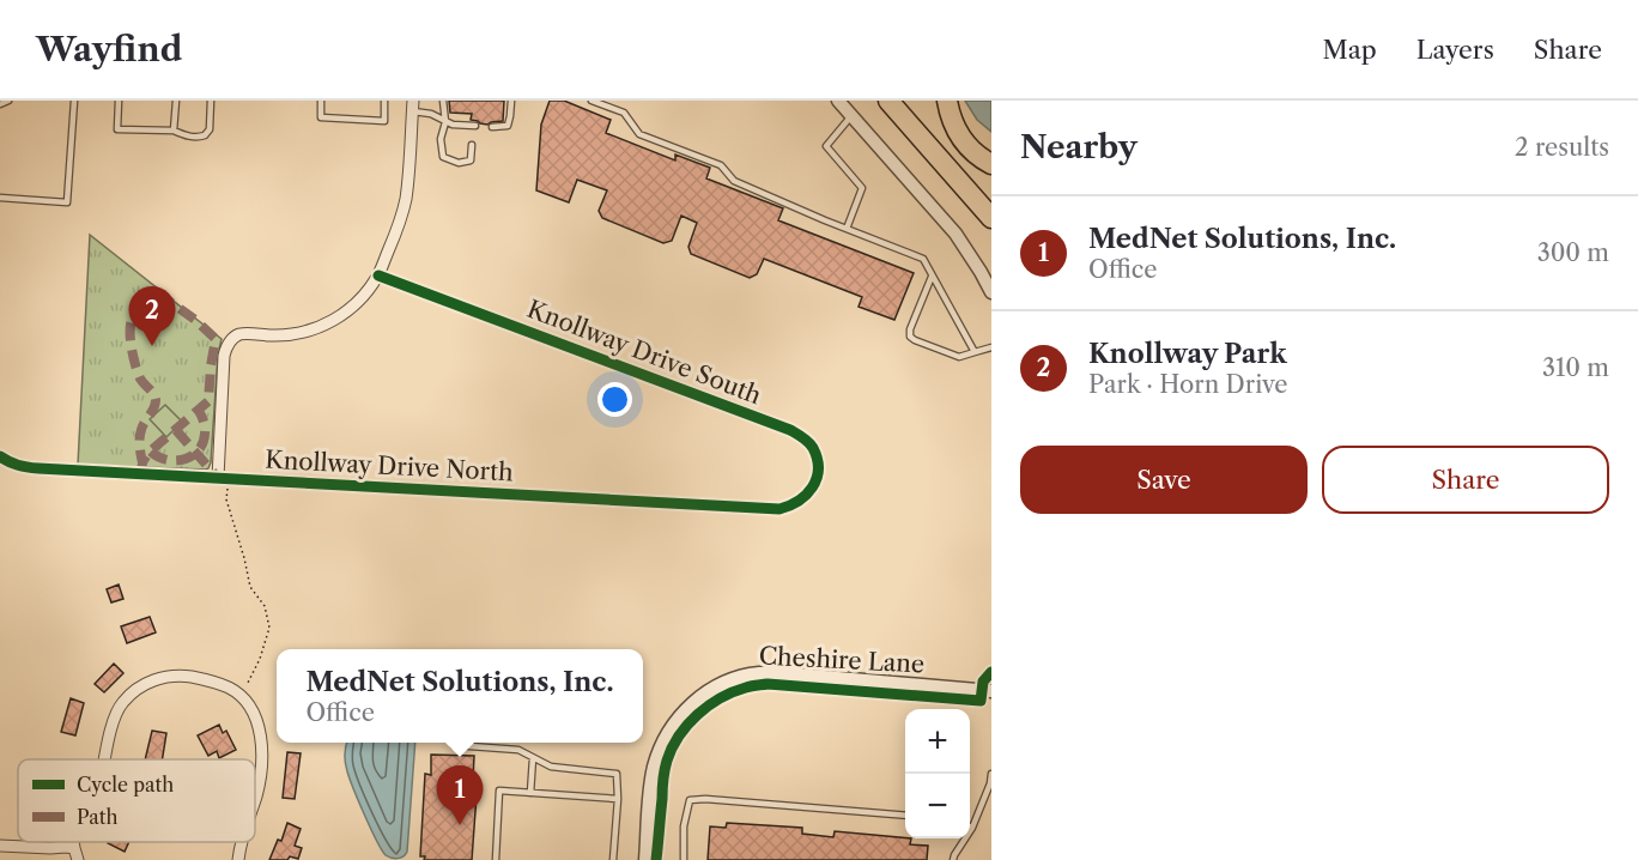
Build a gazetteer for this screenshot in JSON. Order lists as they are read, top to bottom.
{
  "streets": {
    "street": ["Knollway Drive South", "Knollway Drive North", "Cheshire Lane"]
  },
  "crossings": [
    ["Knollway Drive South", "Knollway Drive North"]
  ],
  "legend": ["Cycle path", "Path"],
  "page": {
    "header": "Wayfind",
    "nav": ["Map", "Layers", "Share"],
    "heading": ["Nearby", "2 results"],
    "list": [
      {
        "mark": "1",
        "name": "MedNet Solutions, Inc.",
        "note": "Office",
        "value": "300 m"
      },
      {
        "mark": "2",
        "name": "Knollway Park",
        "note": "Park · Horn Drive",
        "value": "310 m"
      }
    ],
    "pins": ["2", "1"],
    "buttons": ["Save", "Share"],
    "popup": ["MedNet Solutions, Inc.", "Office"],
    "map_buttons": ["+", "−"]
  }
}
